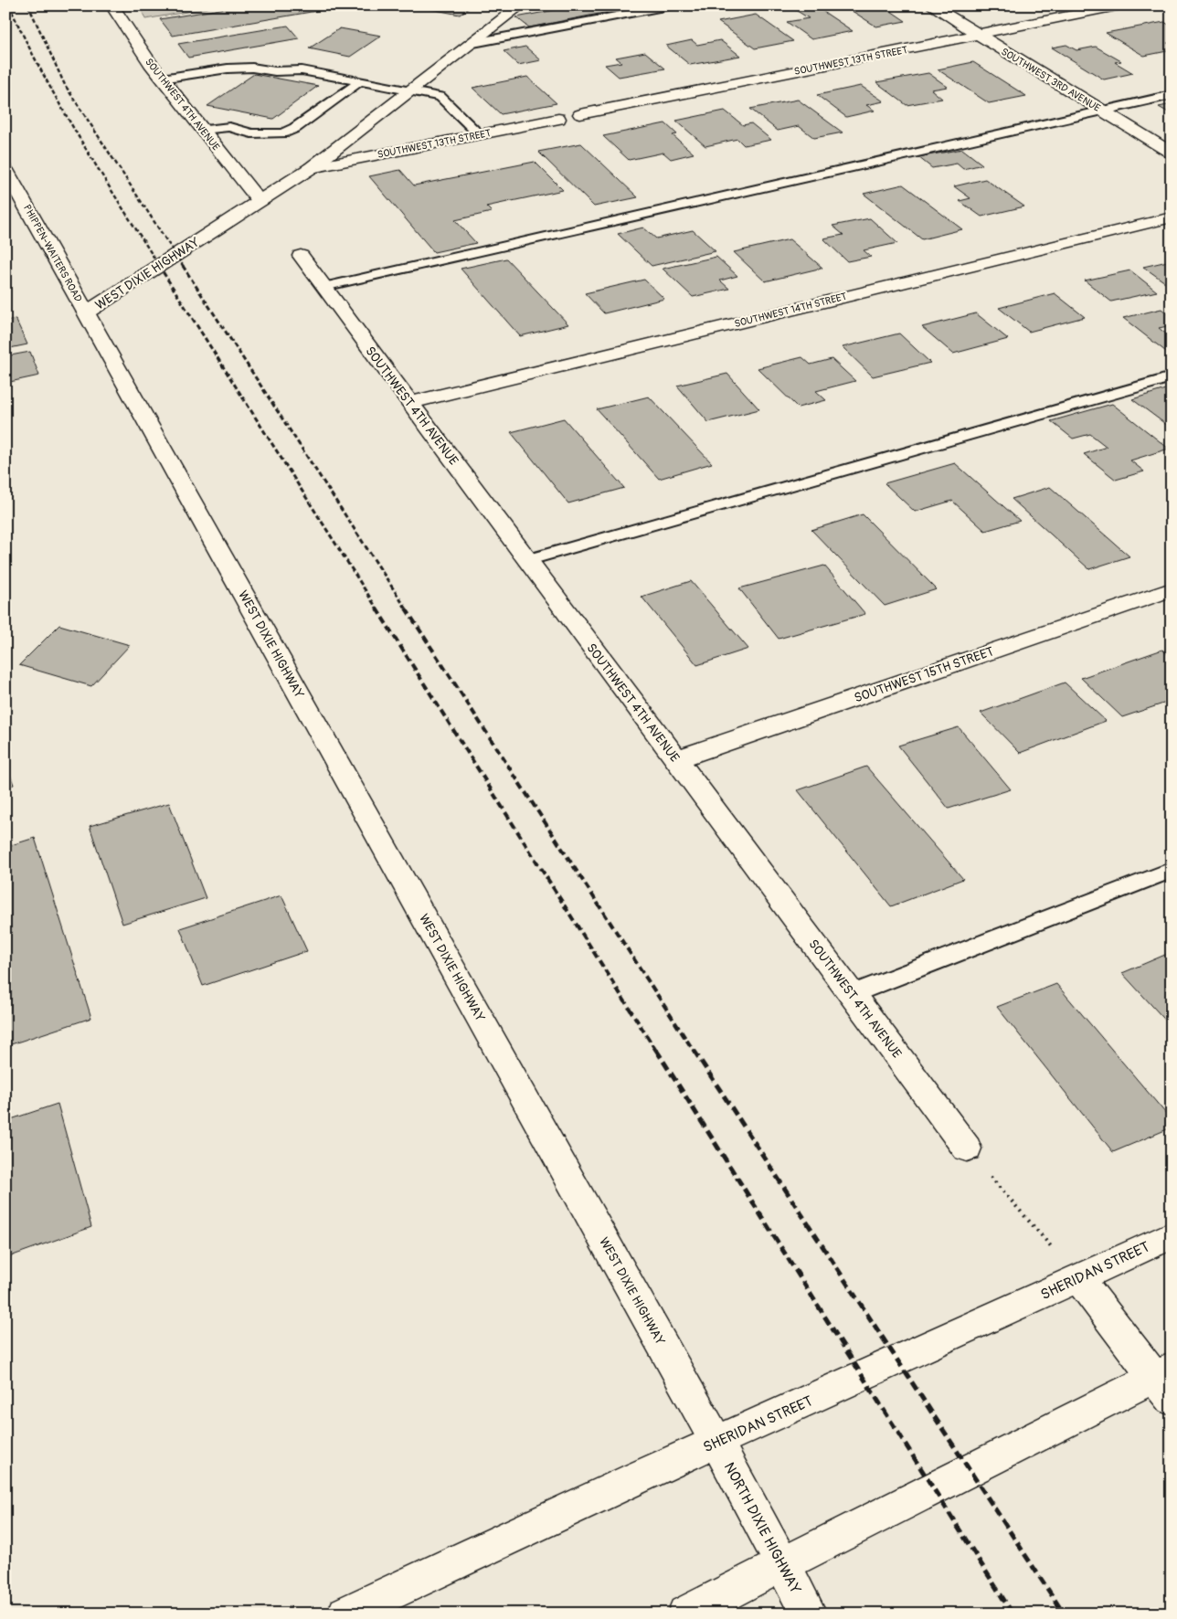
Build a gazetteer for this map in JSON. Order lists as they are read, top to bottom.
{
  "streets": {
    "street": [
      "SOUTHWEST 13TH STREET",
      "SOUTHWEST 3RD AVENUE",
      "SOUTHWEST 4TH AVENUE",
      "PHIPPEN-WAITERS ROAD",
      "WEST DIXIE HIGHWAY",
      "SOUTHWEST 14TH STREET",
      "SOUTHWEST 15TH STREET",
      "SHERIDAN STREET",
      "NORTH DIXIE HIGHWAY"
    ]
  },
  "crossings": [
    ["SOUTHWEST 13TH STREET", "SOUTHWEST 3RD AVENUE"],
    ["SOUTHWEST 13TH STREET", "WEST DIXIE HIGHWAY"],
    ["SOUTHWEST 4TH AVENUE", "WEST DIXIE HIGHWAY"],
    ["SOUTHWEST 4TH AVENUE", "SOUTHWEST 14TH STREET"],
    ["SOUTHWEST 4TH AVENUE", "SOUTHWEST 15TH STREET"],
    ["PHIPPEN-WAITERS ROAD", "WEST DIXIE HIGHWAY"],
    ["WEST DIXIE HIGHWAY", "SHERIDAN STREET"],
    ["WEST DIXIE HIGHWAY", "NORTH DIXIE HIGHWAY"],
    ["SHERIDAN STREET", "NORTH DIXIE HIGHWAY"]
  ]
}
